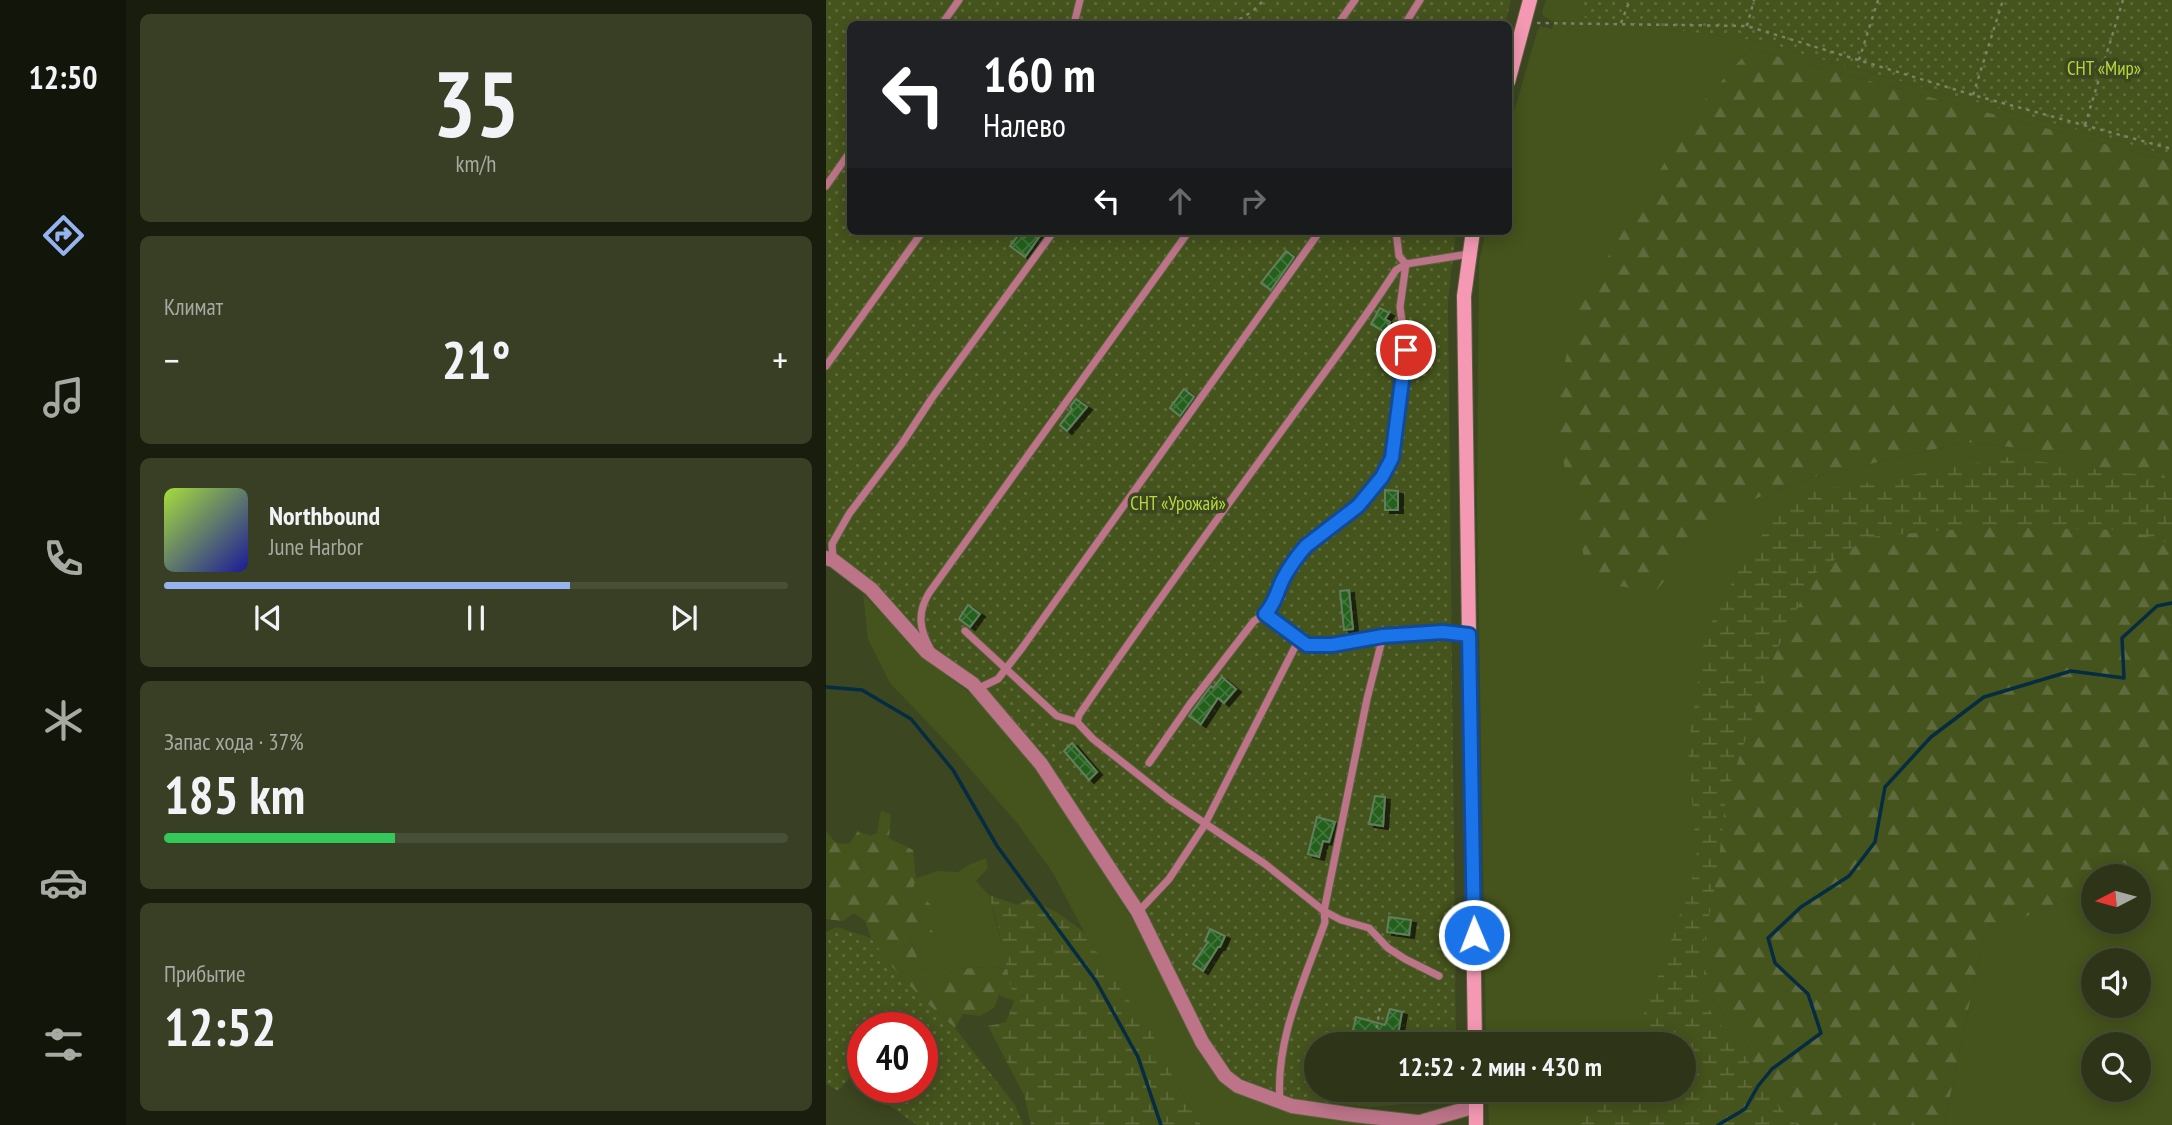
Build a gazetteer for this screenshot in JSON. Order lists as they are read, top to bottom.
{
  "parks": ["СНТ «Мир»", "СНТ «Урожай»"],
  "north": "left",
  "page": {
    "tabs": "12:50",
    "tile": [
      ["35", "km/h"],
      "Климат",
      ["Запас хода · 37%", "185 km"],
      ["Прибытие", "12:52"]
    ],
    "turn": ["160 m", "Налево"],
    "heat": ["−", "21°", "+"],
    "song": ["Northbound", "June Harbor"],
    "limit": "40",
    "trip": "12:52 · 2 мин · 430 m"
  }
}
